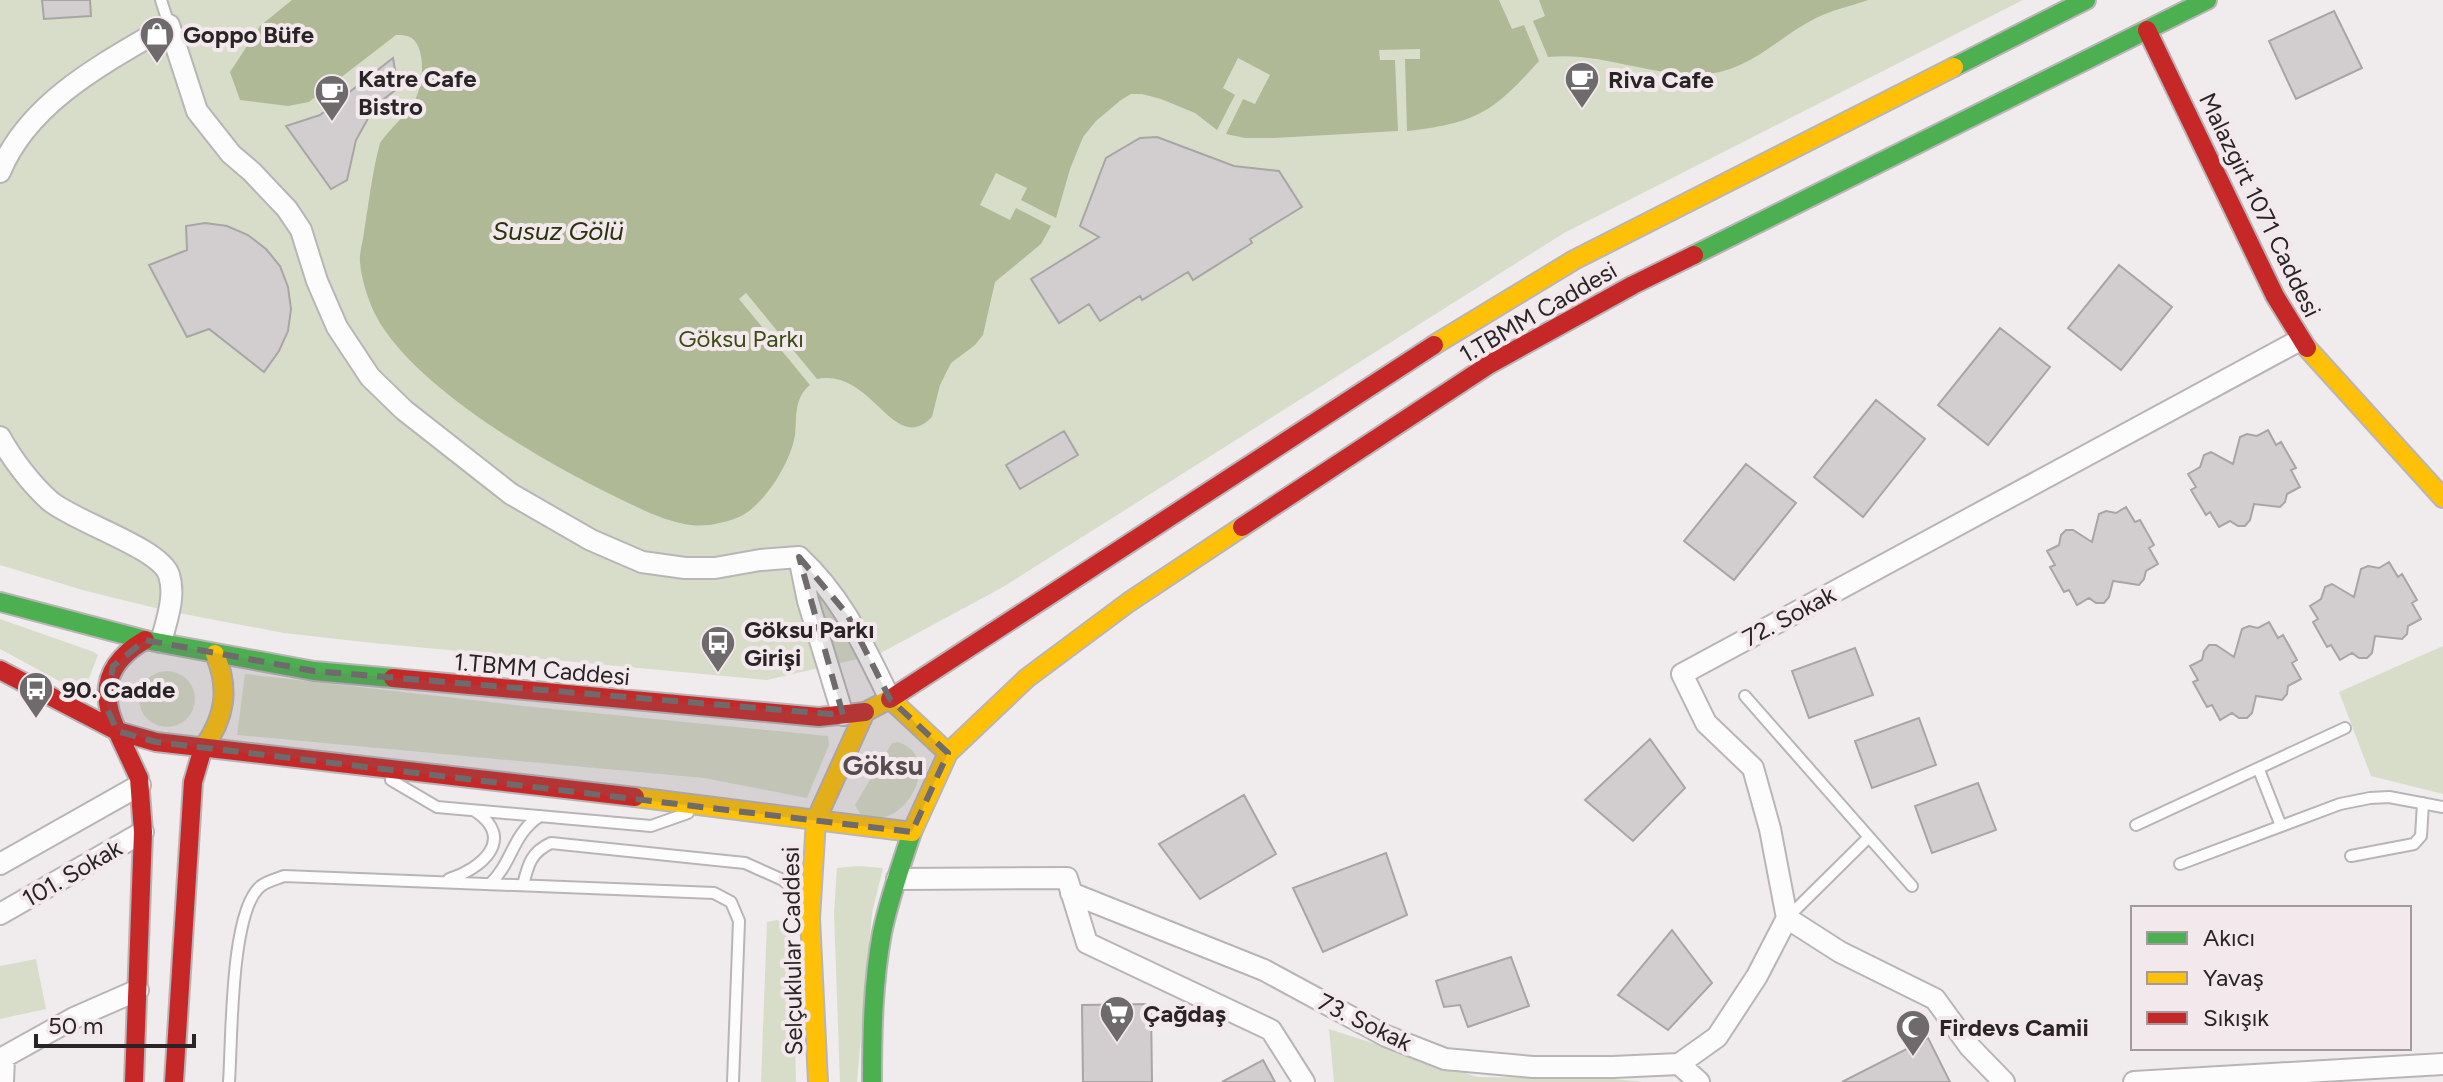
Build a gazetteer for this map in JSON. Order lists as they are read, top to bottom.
{
  "streets": {
    "main road": ["Malazgirt 1071 Caddesi", "1.TBMM Caddesi", "Selçuklular Caddesi"],
    "street": ["72. Sokak", "101. Sokak", "73. Sokak"]
  },
  "crossings": [
    ["Malazgirt 1071 Caddesi", "1.TBMM Caddesi"],
    ["Malazgirt 1071 Caddesi", "72. Sokak"],
    ["1.TBMM Caddesi", "Selçuklular Caddesi"]
  ],
  "districts": ["Göksu"],
  "water": ["Susuz Gölü"],
  "parks": ["Göksu Parkı"],
  "places": {
    "shop": ["Goppo Büfe"],
    "cafe": ["Riva Cafe", "Katre Cafe Bistro"],
    "bus stop": ["Göksu Parkı Girişi", "90. Cadde"],
    "supermarket": ["Çağdaş"],
    "mosque": ["Firdevs Camii"]
  },
  "legend": ["Akıcı", "Yavaş", "Sıkışık"],
  "scale_bar": "50 m"
}
